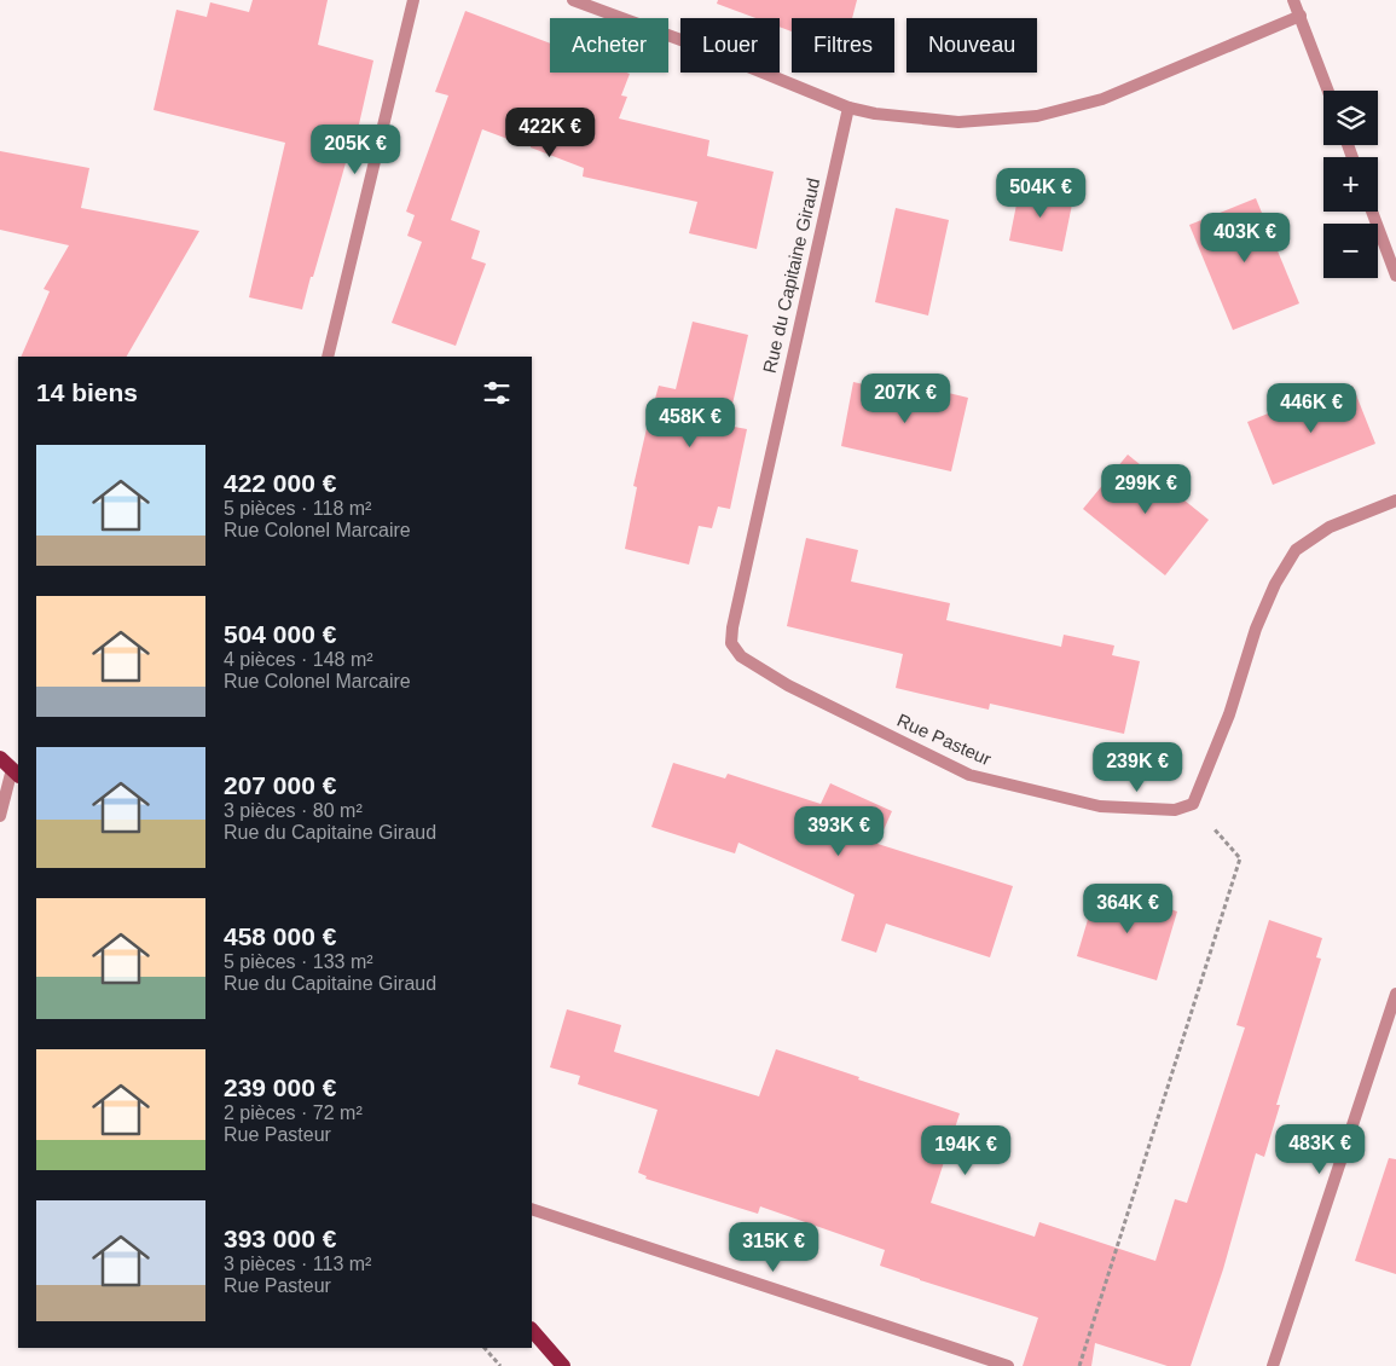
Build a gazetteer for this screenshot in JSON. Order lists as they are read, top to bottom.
{
  "streets": {
    "street": ["Rue du Capitaine Giraud", "Rue Pasteur"]
  },
  "crossings": [
    ["Rue du Capitaine Giraud", "Rue Pasteur"]
  ],
  "page": {
    "chip": [
      "Acheter",
      "Louer",
      "Filtres",
      "Nouveau"
    ],
    "map_buttons": ["+", "−"],
    "price": [
      "422K €",
      "205K €",
      "504K €",
      "403K €",
      "207K €",
      "446K €",
      "458K €",
      "299K €",
      "239K €",
      "393K €",
      "364K €",
      "483K €",
      "194K €",
      "315K €"
    ],
    "heading": "14 biens",
    "list": [
      {
        "name": "422 000 €",
        "note": "5 pièces · 118 m² · Rue Colonel Marcaire"
      },
      {
        "name": "504 000 €",
        "note": "4 pièces · 148 m² · Rue Colonel Marcaire"
      },
      {
        "name": "207 000 €",
        "note": "3 pièces · 80 m² · Rue du Capitaine Giraud"
      },
      {
        "name": "458 000 €",
        "note": "5 pièces · 133 m² · Rue du Capitaine Giraud"
      },
      {
        "name": "239 000 €",
        "note": "2 pièces · 72 m² · Rue Pasteur"
      },
      {
        "name": "393 000 €",
        "note": "3 pièces · 113 m² · Rue Pasteur"
      }
    ]
  }
}
